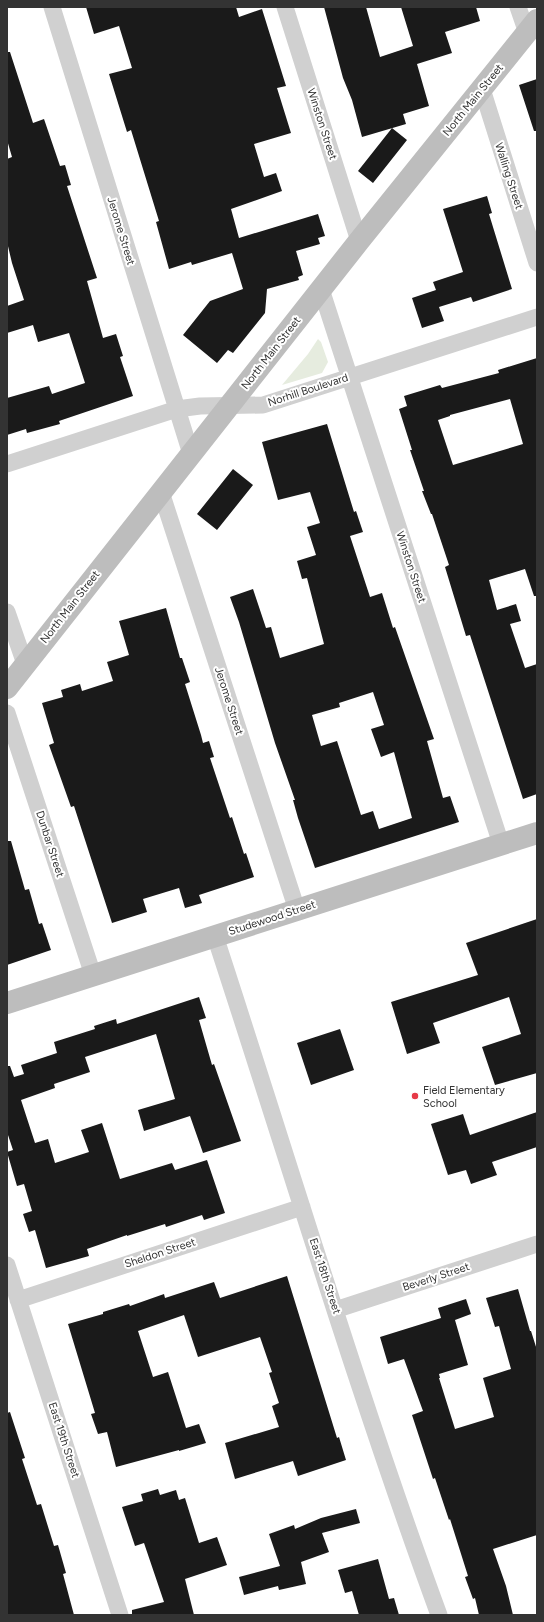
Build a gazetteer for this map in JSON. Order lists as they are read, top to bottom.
{
  "streets": {
    "main road": ["North Main Street", "Studewood Street"],
    "street": [
      "Winston Street",
      "Walling Street",
      "Jerome Street",
      "Norhill Boulevard",
      "Dunbar Street",
      "Sheldon Street",
      "East 18th Street",
      "Beverly Street",
      "East 19th Street"
    ]
  },
  "crossings": [
    ["North Main Street", "Winston Street"],
    ["North Main Street", "Walling Street"],
    ["North Main Street", "Jerome Street"],
    ["North Main Street", "Norhill Boulevard"],
    ["Winston Street", "Norhill Boulevard"],
    ["Winston Street", "Studewood Street"],
    ["Jerome Street", "Norhill Boulevard"],
    ["Jerome Street", "Studewood Street"],
    ["Dunbar Street", "Studewood Street"],
    ["Studewood Street", "East 18th Street"],
    ["Sheldon Street", "East 18th Street"],
    ["Sheldon Street", "East 19th Street"],
    ["East 18th Street", "Beverly Street"]
  ],
  "places": ["Field Elementary School"]
}
